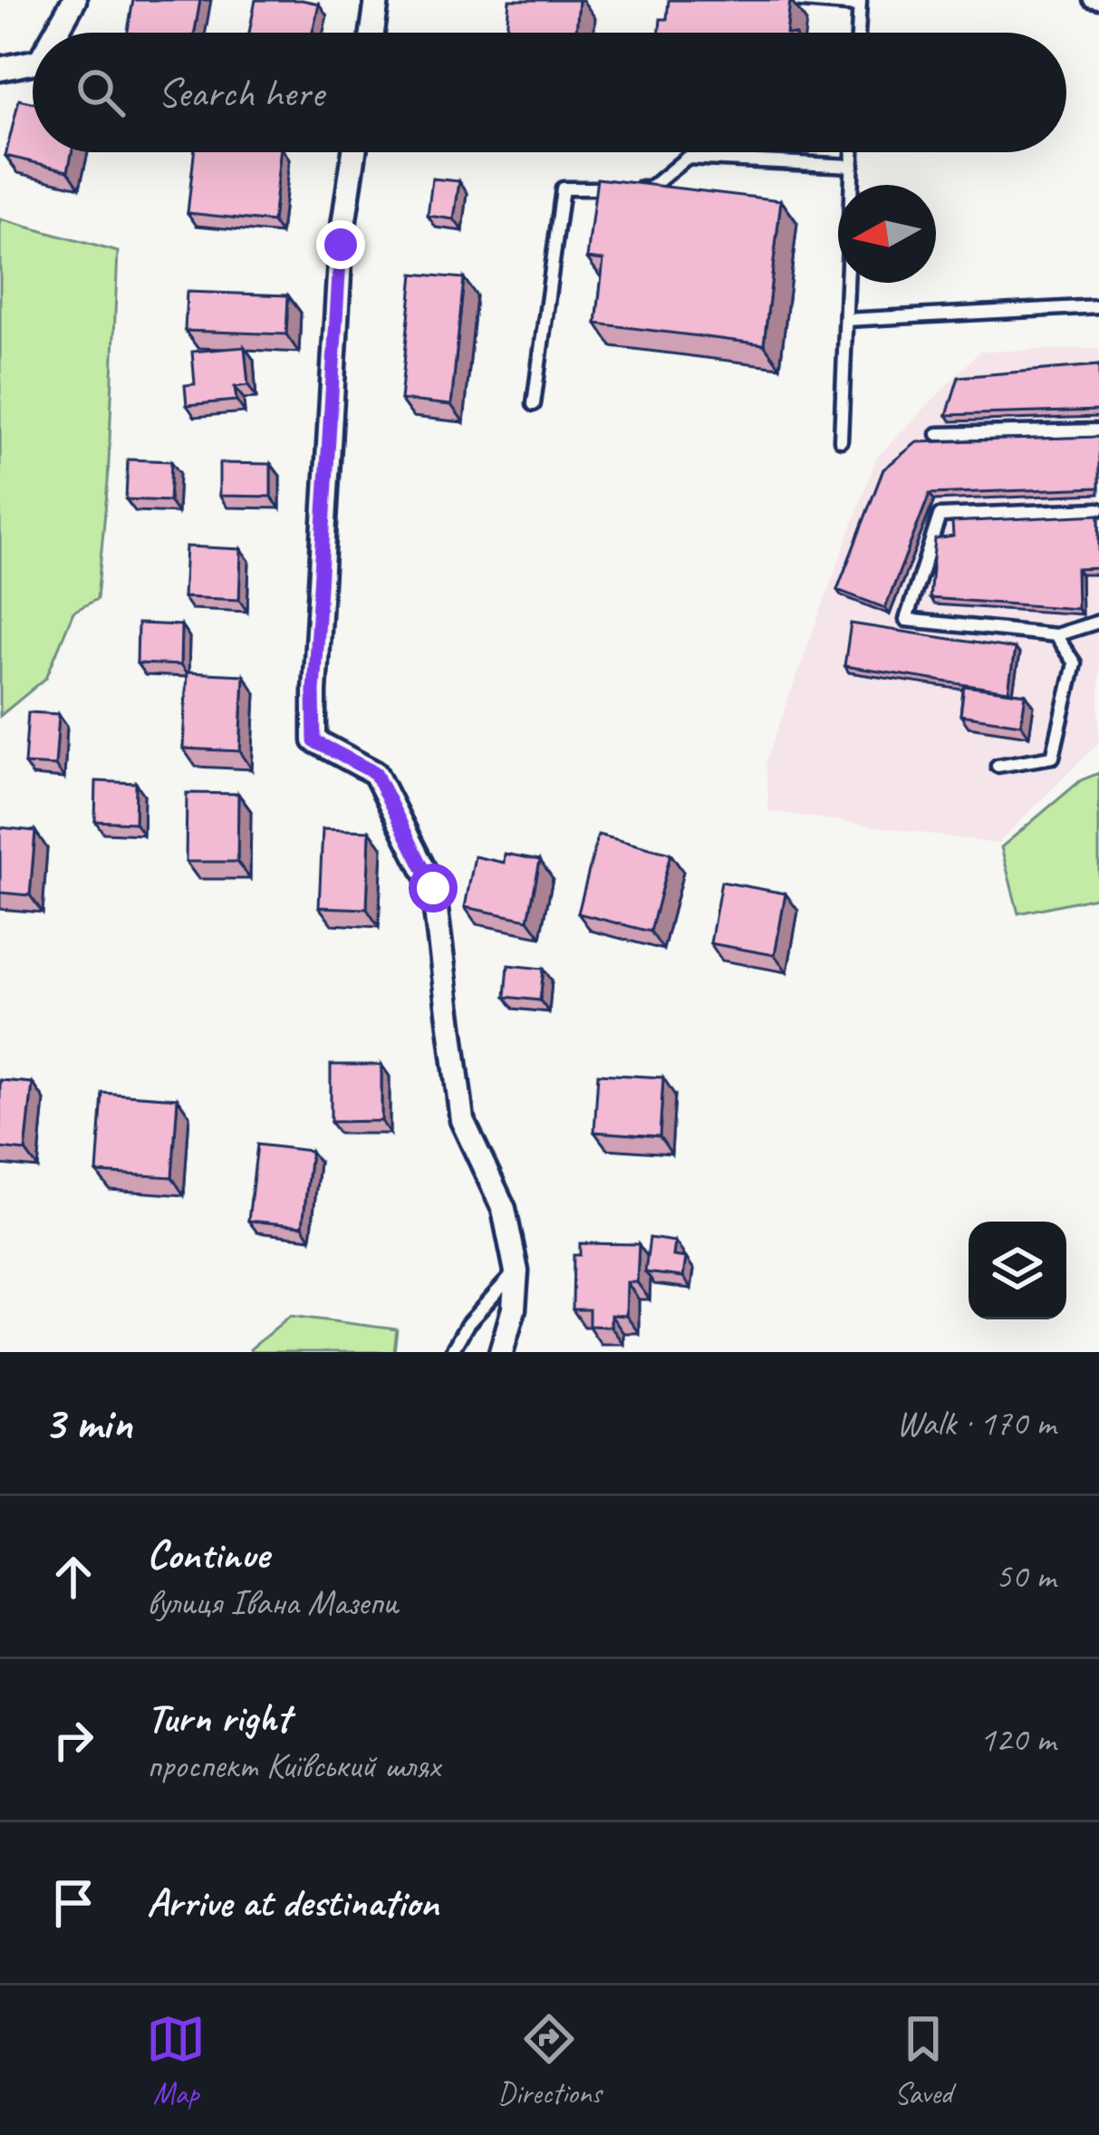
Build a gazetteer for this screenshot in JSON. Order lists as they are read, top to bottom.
{
  "north": "left",
  "page": {
    "search": "Search here",
    "heading": ["3 min", "Walk · 170 m"],
    "list": [
      ["Continue", "вулиця Івана Мазепи", "50 m"],
      ["Turn right", "проспект Київський шлях", "120 m"],
      "Arrive at destination"
    ],
    "nav": ["Map", "Directions", "Saved"]
  }
}
